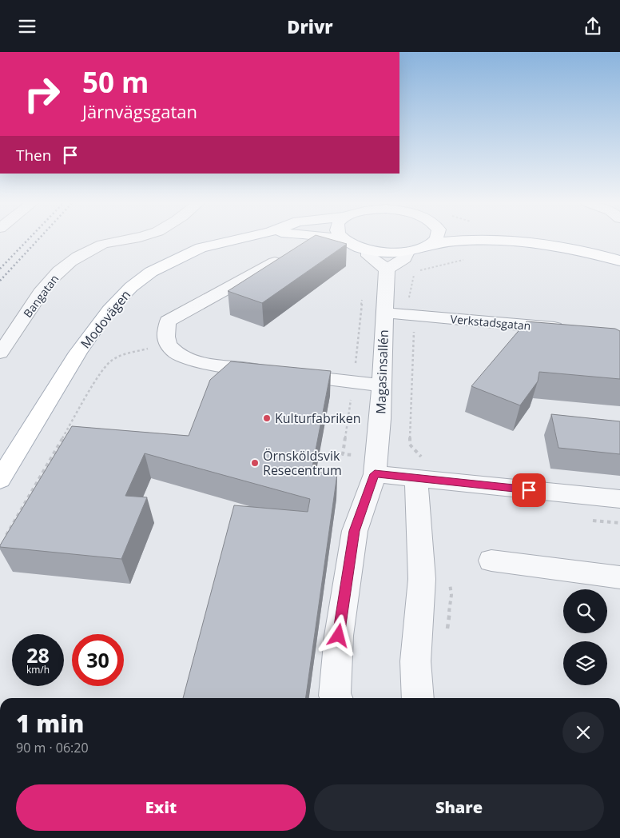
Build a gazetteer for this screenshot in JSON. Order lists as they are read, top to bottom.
{
  "streets": {
    "main road": ["Modovägen"],
    "street": ["Bangatan", "Verkstadsgatan", "Magasinsallén"]
  },
  "crossings": [
    ["Verkstadsgatan", "Magasinsallén"]
  ],
  "places": ["Kulturfabriken", "Örnsköldsvik Resecentrum"],
  "page": {
    "header": "Drivr",
    "turn": ["50 m", "Järnvägsgatan"],
    "then": "Then",
    "speed": "28 km/h",
    "limit": "30",
    "heading": ["1 min", "90 m · 06:20"],
    "buttons": ["Exit", "Share"]
  }
}
